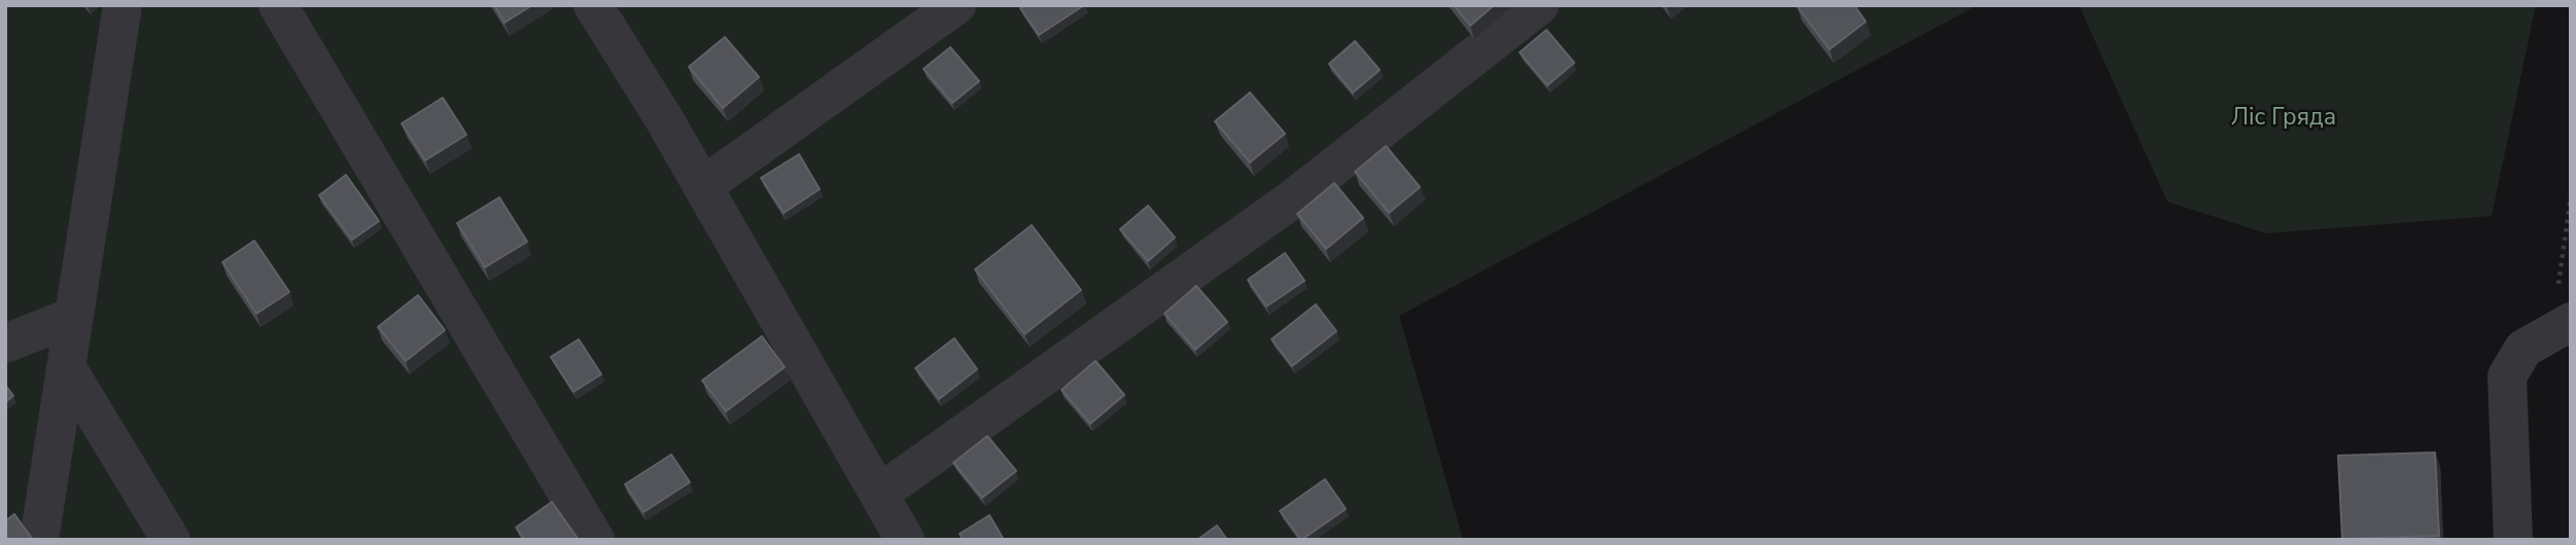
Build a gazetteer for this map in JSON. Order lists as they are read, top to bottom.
{
  "parks": ["Ліс Гряда"]
}
